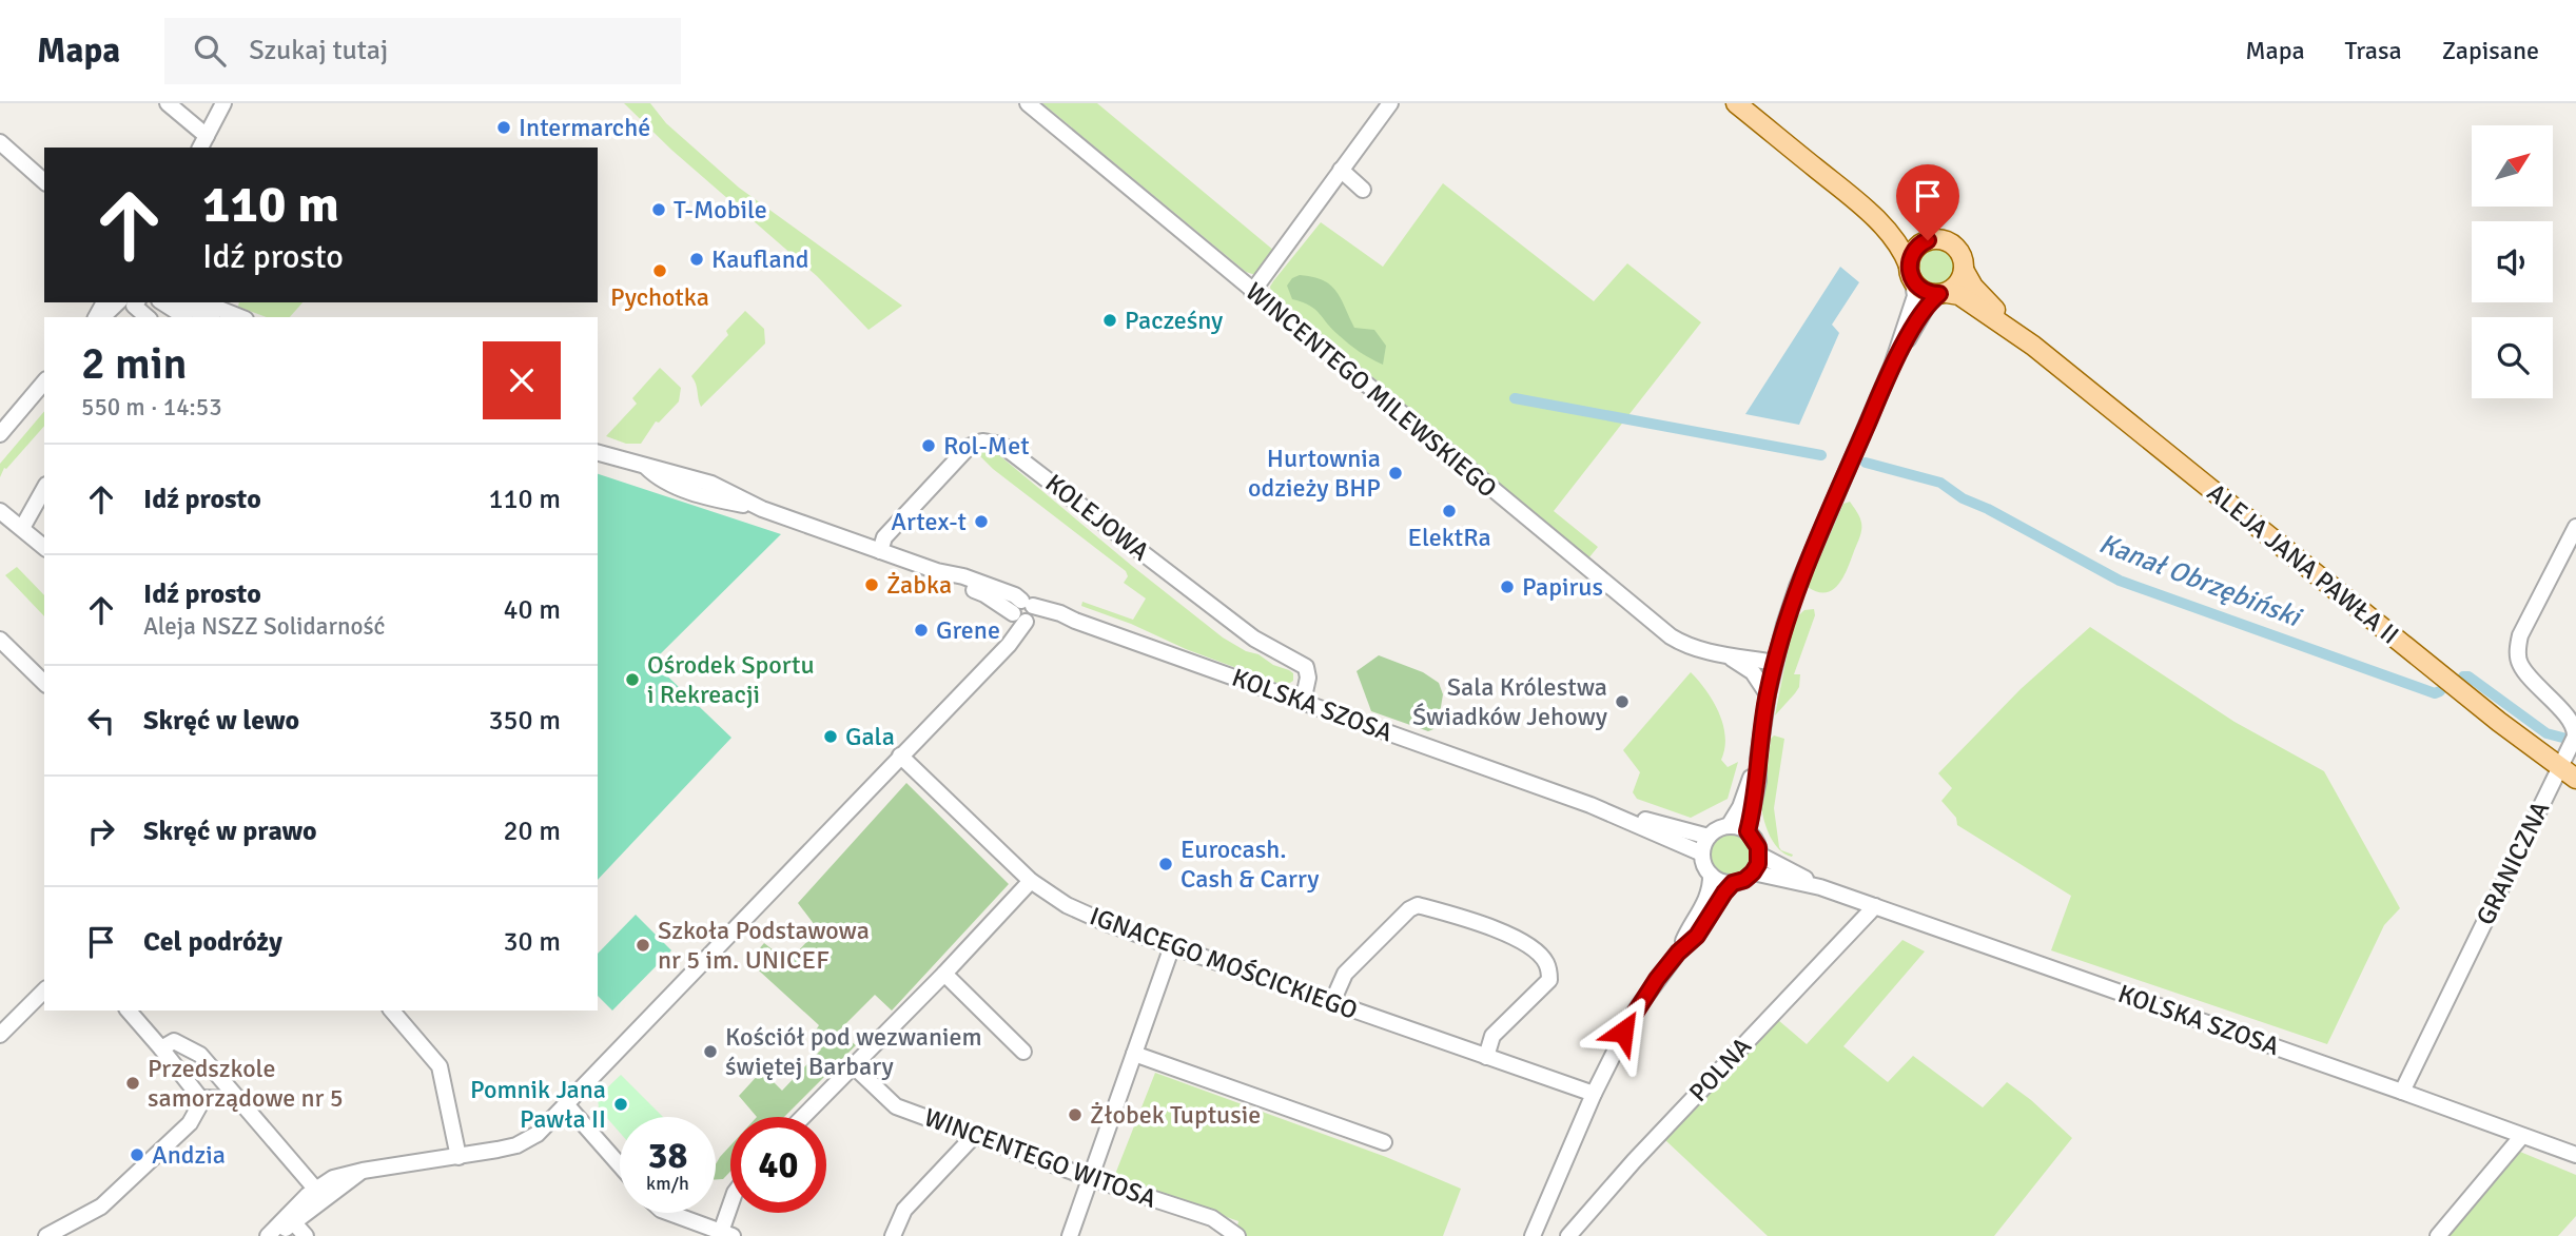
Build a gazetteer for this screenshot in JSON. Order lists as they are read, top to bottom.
{
  "streets": {
    "main road": ["ALEJA JANA PAWŁA II"],
    "street": [
      "WINCENTEGO MILEWSKIEGO",
      "KOLEJOWA",
      "KOLSKA SZOSA",
      "GRANICZNA",
      "IGNACEGO MOŚCICKIEGO",
      "POLNA",
      "WINCENTEGO WITOSA"
    ]
  },
  "crossings": [
    ["KOLEJOWA", "KOLSKA SZOSA"],
    ["ALEJA JANA PAWŁA II", "GRANICZNA"],
    ["KOLSKA SZOSA", "GRANICZNA"],
    ["KOLSKA SZOSA", "POLNA"]
  ],
  "water": ["Kanał Obrzębiński"],
  "places": [
    "Intermarché",
    "T-Mobile",
    "Kaufland",
    "Pychotka",
    "Pacześny",
    "Rol-Met",
    "Hurtownia odzieży BHP",
    "ElektRa",
    "Artex-t",
    "Żabka",
    "Papirus",
    "Grene",
    "Ośrodek Sportu i Rekreacji",
    "Sala Królestwa Świadków Jehowy",
    "Gala",
    "Eurocash. Cash & Carry",
    "Szkoła Podstawowa nr 5 im. UNICEF",
    "Kościół pod wezwaniem świętej Barbary",
    "Przedszkole samorządowe nr 5",
    "Pomnik Jana Pawła II",
    "Żłobek Tuptusie",
    "Andzia"
  ],
  "north": "top right",
  "page": {
    "header": "Mapa",
    "search": "Szukaj tutaj",
    "nav": ["Mapa", "Trasa", "Zapisane"],
    "turn": ["110 m", "Idź prosto"],
    "heading": ["2 min", "550 m · 14:53"],
    "list": [
      {
        "name": "Idź prosto",
        "value": "110 m"
      },
      {
        "name": "Idź prosto",
        "note": "Aleja NSZZ Solidarność",
        "value": "40 m"
      },
      {
        "name": "Skręć w lewo",
        "value": "350 m"
      },
      {
        "name": "Skręć w prawo",
        "value": "20 m"
      },
      {
        "name": "Cel podróży",
        "value": "30 m"
      }
    ],
    "speed": "38 km/h",
    "limit": "40"
  }
}
